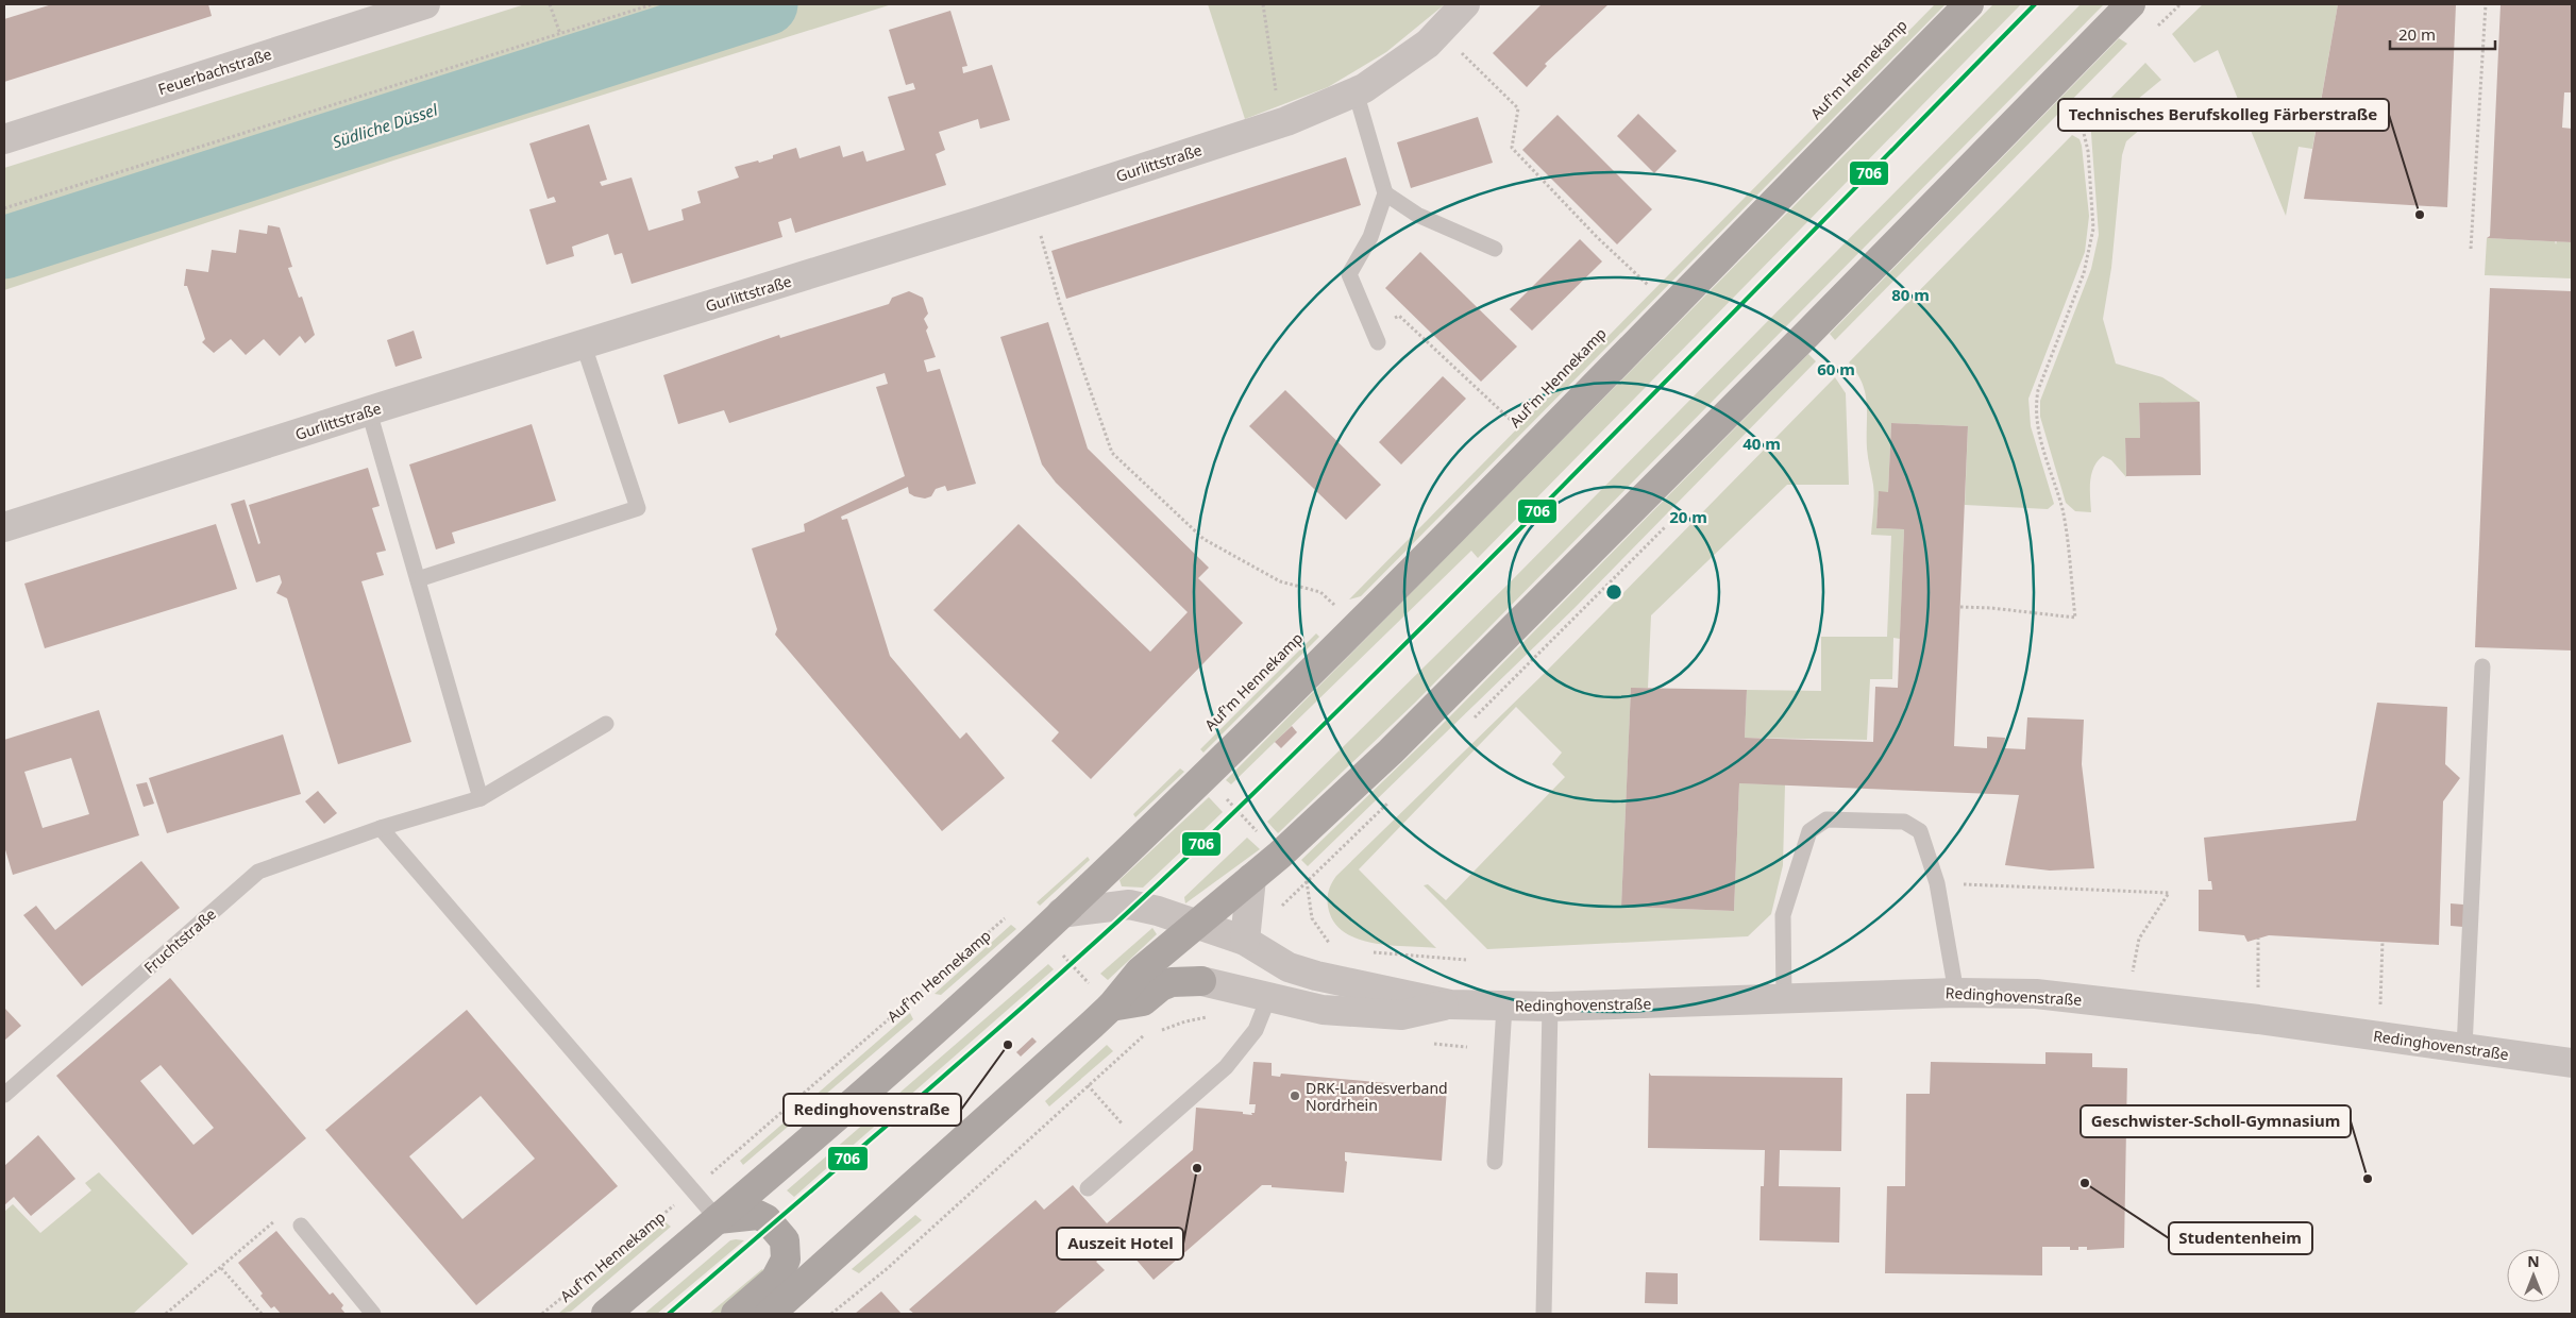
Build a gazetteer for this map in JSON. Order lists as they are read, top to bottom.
{
  "streets": {
    "street": ["Feuerbachstraße", "Gurlittstraße", "Redinghovenstraße"],
    "lane": ["Fruchtstraße"],
    "path": ["Auf'm Hennekamp"]
  },
  "water": ["Südliche Düssel"],
  "places": [
    "Technisches Berufskolleg Färberstraße",
    "Redinghovenstraße",
    "DRK-Landesverband Nordrhein",
    "Auszeit Hotel",
    "Geschwister-Scholl-Gymnasium",
    "Studentenheim"
  ],
  "lines": ["transit line 706"],
  "scale_bar": "20 m",
  "north": "top",
  "rings": [
    "80 m",
    "60 m",
    "40 m",
    "20 m"
  ]
}
